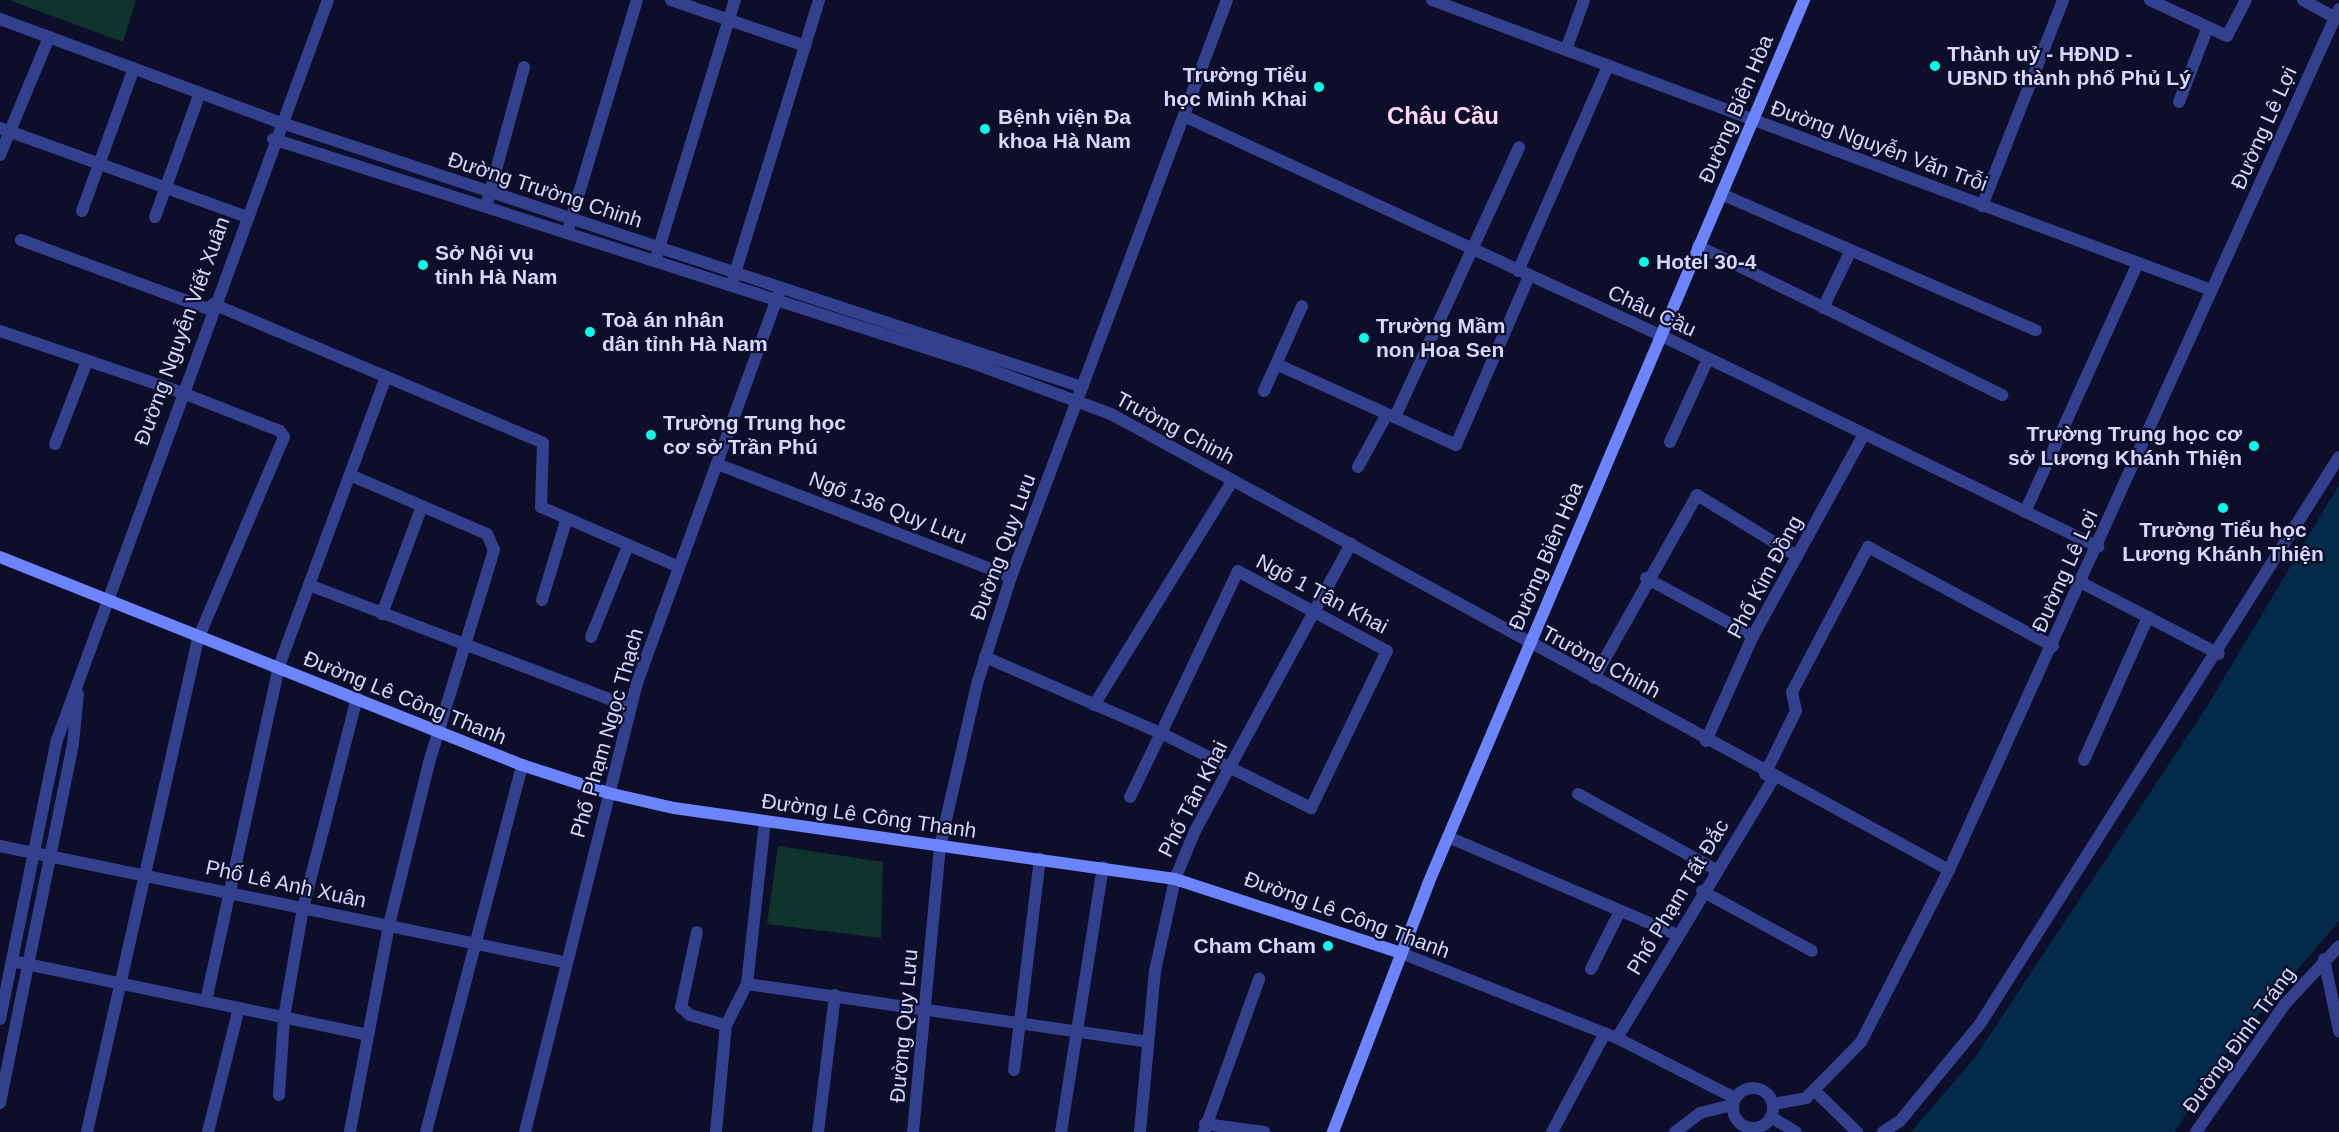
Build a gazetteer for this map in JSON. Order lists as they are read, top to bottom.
{
  "streets": {
    "main road": ["Đường Biên Hòa", "Đường Lê Công Thanh"],
    "street": [
      "Đường Lê Lợi",
      "Đường Nguyễn Văn Trỗi",
      "Đường Trường Chinh",
      "Châu Cầu",
      "Đường Nguyễn Viết Xuân",
      "Trường Chinh",
      "Ngõ 136 Quy Lưu",
      "Đường Quy Lưu",
      "Phố Kim Đồng",
      "Ngõ 1 Tân Khai",
      "Phố Phạm Ngọc Thạch",
      "Phố Tân Khai",
      "Phố Lê Anh Xuân",
      "Phố Phạm Tất Đắc",
      "Đường Đinh Tráng"
    ]
  },
  "crossings": [
    ["Đường Biên Hòa", "Đường Nguyễn Văn Trỗi"],
    ["Đường Biên Hòa", "Châu Cầu"],
    ["Đường Biên Hòa", "Trường Chinh"],
    ["Đường Biên Hòa", "Đường Lê Công Thanh"],
    ["Đường Lê Lợi", "Đường Nguyễn Văn Trỗi"],
    ["Đường Lê Lợi", "Châu Cầu"],
    ["Đường Lê Lợi", "Trường Chinh"],
    ["Đường Lê Lợi", "Đường Lê Công Thanh"],
    ["Đường Lê Lợi", "Phố Phạm Tất Đắc"],
    ["Đường Trường Chinh", "Đường Nguyễn Viết Xuân"],
    ["Đường Trường Chinh", "Trường Chinh"],
    ["Đường Trường Chinh", "Đường Quy Lưu"],
    ["Đường Trường Chinh", "Phố Phạm Ngọc Thạch"],
    ["Châu Cầu", "Đường Quy Lưu"],
    ["Châu Cầu", "Phố Kim Đồng"],
    ["Đường Nguyễn Viết Xuân", "Đường Lê Công Thanh"],
    ["Đường Nguyễn Viết Xuân", "Phố Lê Anh Xuân"],
    ["Trường Chinh", "Đường Quy Lưu"],
    ["Trường Chinh", "Phố Kim Đồng"],
    ["Trường Chinh", "Phố Tân Khai"],
    ["Trường Chinh", "Phố Phạm Tất Đắc"],
    ["Ngõ 136 Quy Lưu", "Đường Quy Lưu"],
    ["Ngõ 136 Quy Lưu", "Phố Phạm Ngọc Thạch"],
    ["Đường Quy Lưu", "Đường Lê Công Thanh"],
    ["Ngõ 1 Tân Khai", "Phố Tân Khai"],
    ["Đường Lê Công Thanh", "Phố Phạm Ngọc Thạch"],
    ["Đường Lê Công Thanh", "Phố Tân Khai"],
    ["Đường Lê Công Thanh", "Phố Phạm Tất Đắc"],
    ["Phố Phạm Ngọc Thạch", "Phố Lê Anh Xuân"]
  ],
  "districts": ["Châu Cầu"],
  "places": [
    "Thành uỷ - HĐND - UBND thành phố Phủ Lý",
    "Trường Tiểu học Minh Khai",
    "Bệnh viện Đa khoa Hà Nam",
    "Hotel 30-4",
    "Sở Nội vụ tỉnh Hà Nam",
    "Toà án nhân dân tỉnh Hà Nam",
    "Trường Mầm non Hoa Sen",
    "Trường Trung học cơ sở Trần Phú",
    "Trường Trung học cơ sở Lương Khánh Thiện",
    "Trường Tiểu học Lương Khánh Thiện",
    "Cham Cham"
  ]
}
